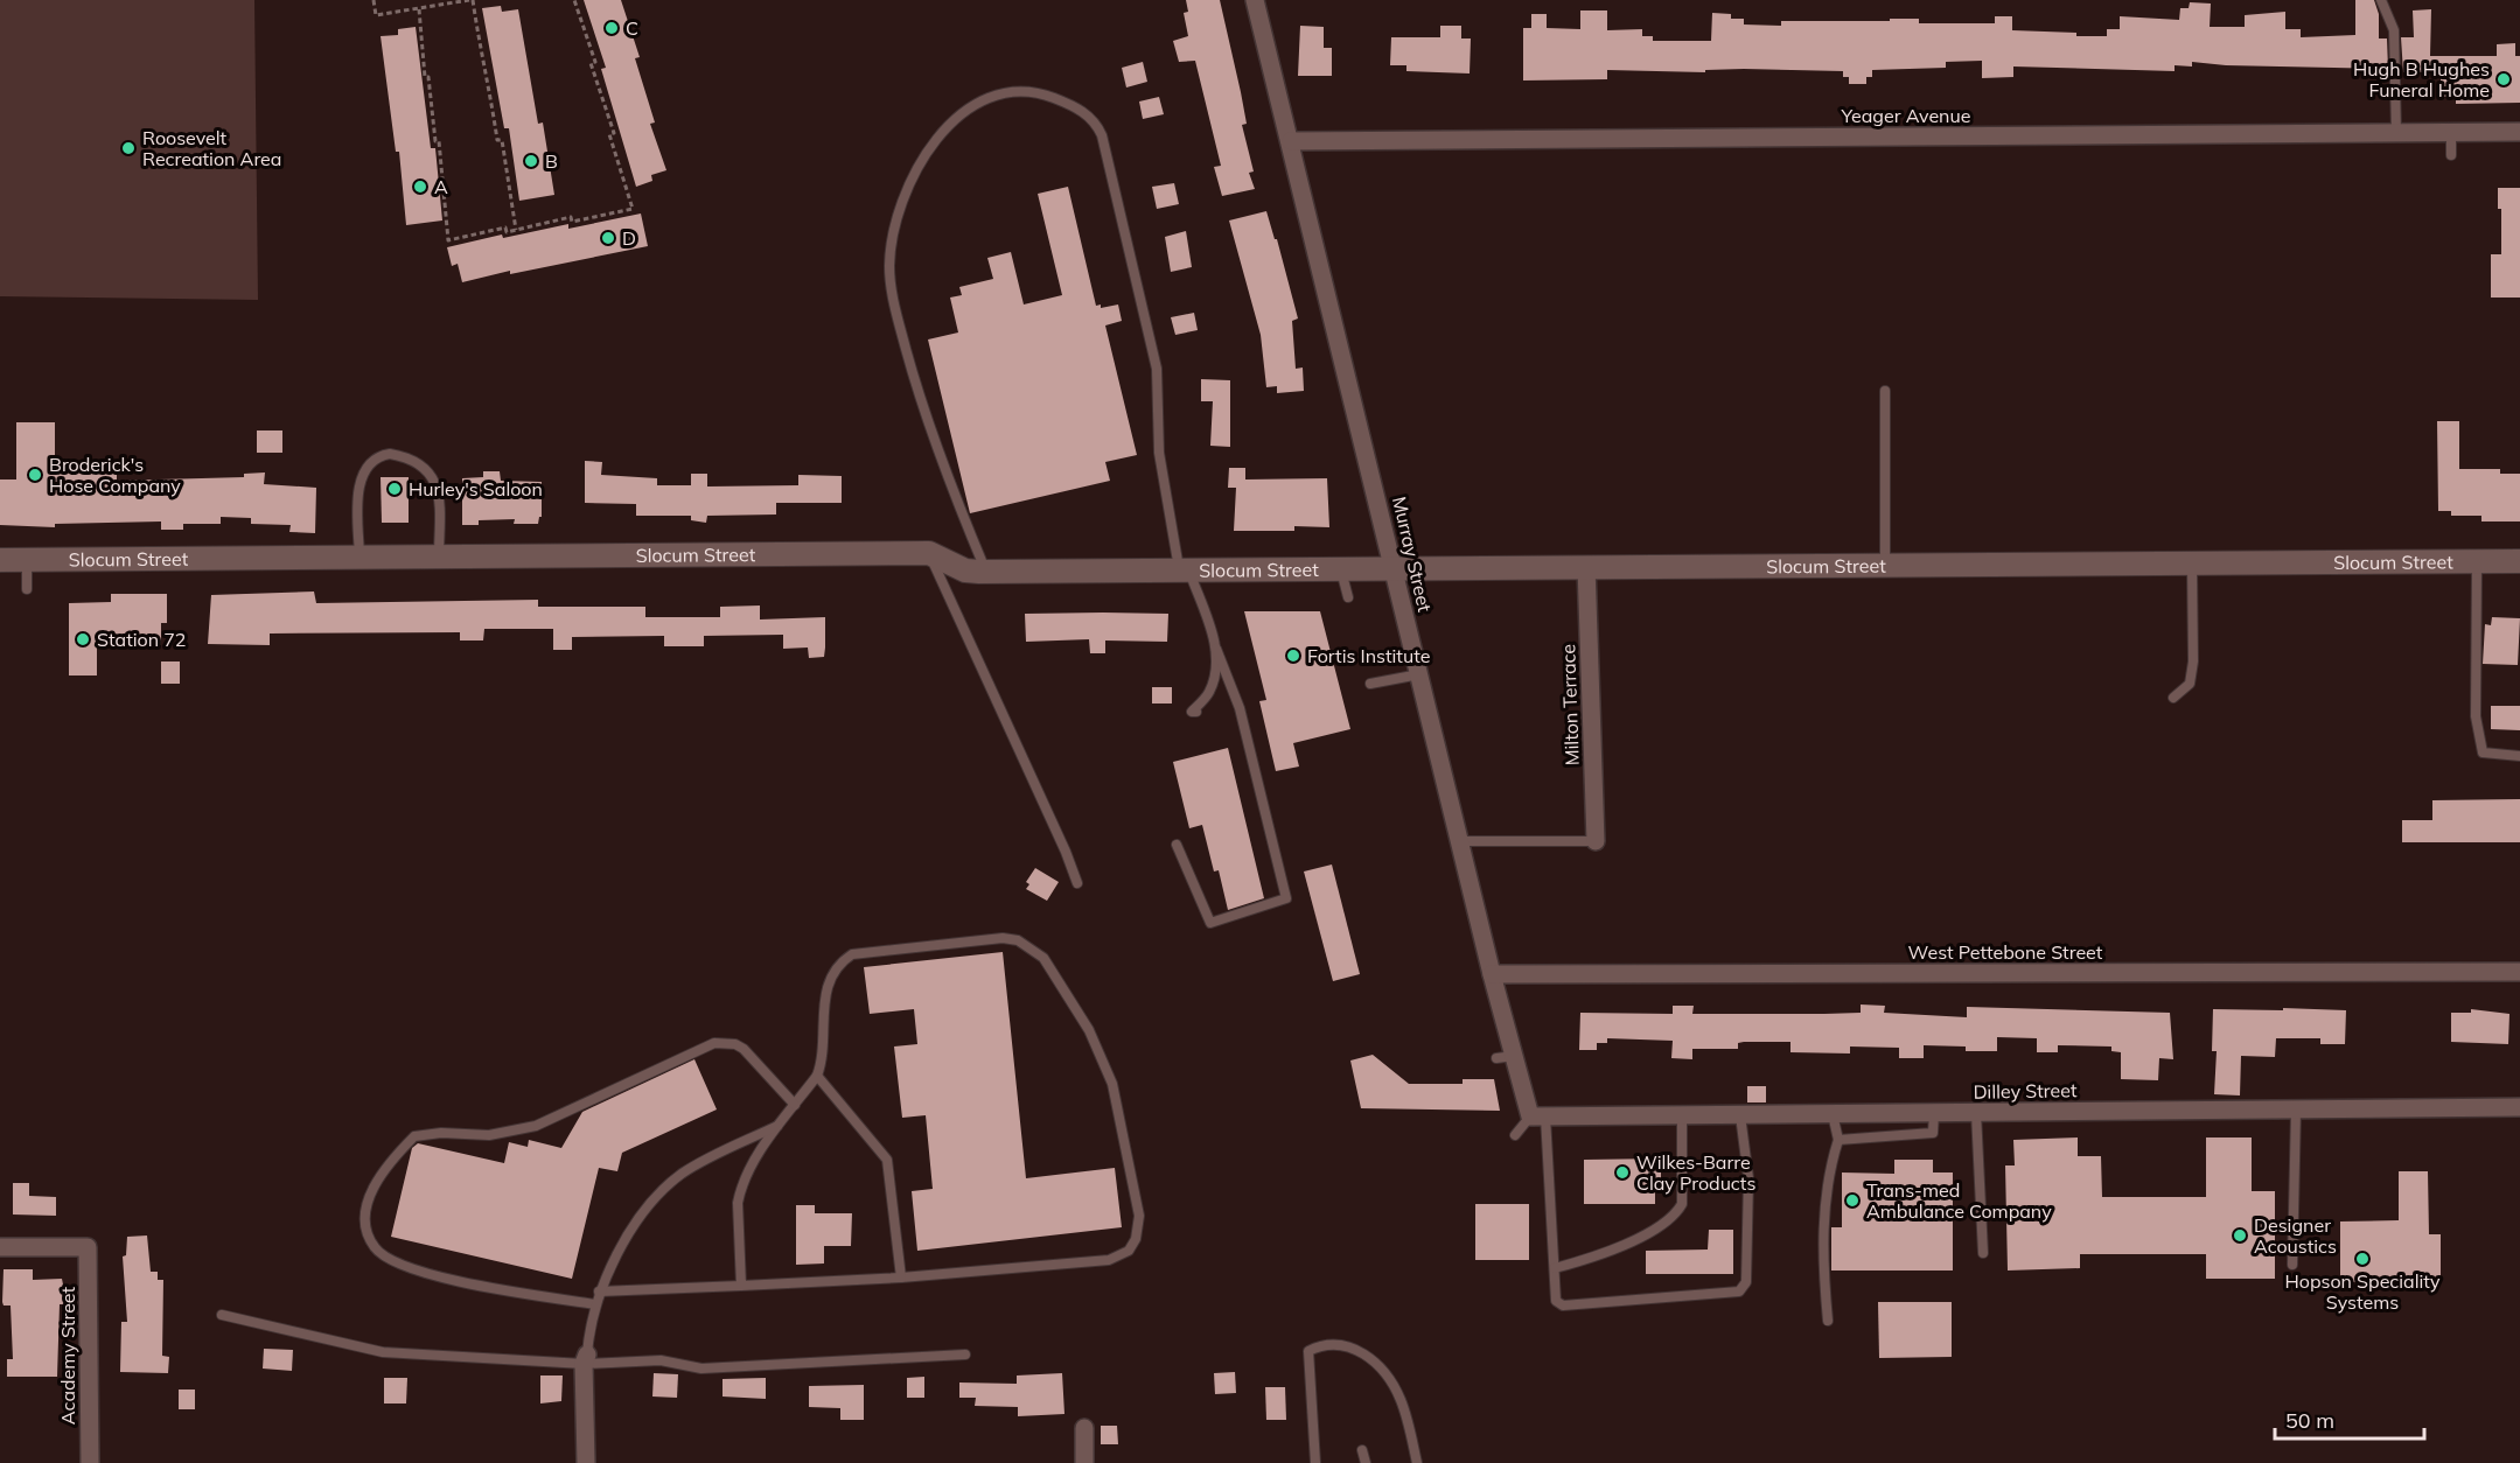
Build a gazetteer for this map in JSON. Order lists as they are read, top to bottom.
{
  "streets": {
    "street": [
      "Yeager Avenue",
      "Slocum Street",
      "Murray Street",
      "Milton Terrace",
      "West Pettebone Street",
      "Dilley Street",
      "Academy Street"
    ]
  },
  "crossings": [
    ["Yeager Avenue", "Murray Street"],
    ["Slocum Street", "Murray Street"],
    ["Slocum Street", "Milton Terrace"],
    ["Murray Street", "West Pettebone Street"],
    ["Murray Street", "Dilley Street"]
  ],
  "places": [
    "C",
    "Hugh B Hughes Funeral Home",
    "Roosevelt Recreation Area",
    "B",
    "A",
    "D",
    "Broderick's Hose Company",
    "Hurley's Saloon",
    "Station 72",
    "Fortis Institute",
    "Wilkes-Barre Clay Products",
    "Trans-med Ambulance Company",
    "Designer Acoustics",
    "Hopson Speciality Systems"
  ],
  "scale_bar": "50 m"
}
